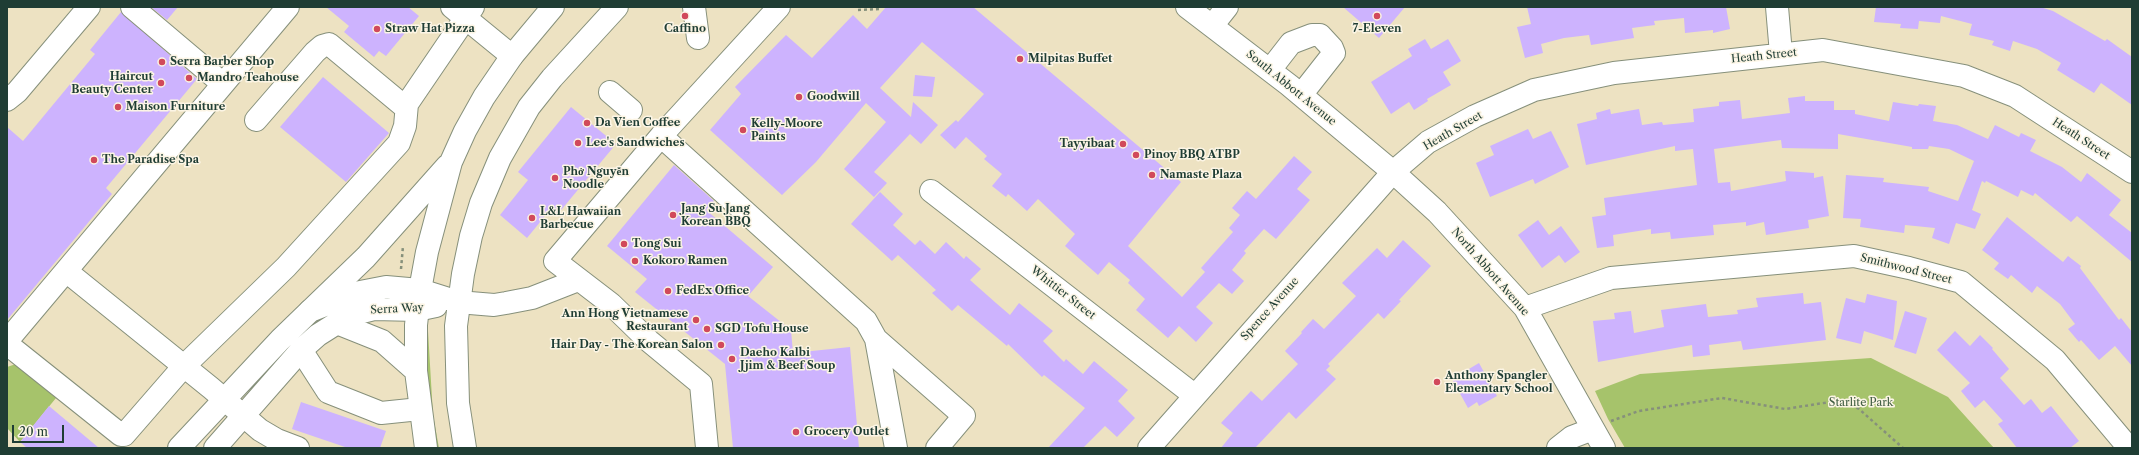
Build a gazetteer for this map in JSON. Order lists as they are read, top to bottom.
{
  "streets": {
    "main road": [
      "Heath Street",
      "South Abbott Avenue",
      "Smithwood Street",
      "North Abbott Avenue",
      "Whittier Street",
      "Serra Way",
      "Spence Avenue"
    ]
  },
  "crossings": [
    ["Heath Street", "South Abbott Avenue"],
    ["Heath Street", "North Abbott Avenue"],
    ["Heath Street", "Spence Avenue"],
    ["South Abbott Avenue", "North Abbott Avenue"],
    ["South Abbott Avenue", "Spence Avenue"],
    ["Smithwood Street", "North Abbott Avenue"],
    ["North Abbott Avenue", "Spence Avenue"],
    ["Whittier Street", "Spence Avenue"]
  ],
  "parks": ["Starlite Park"],
  "places": [
    "Caffino",
    "7-Eleven",
    "Straw Hat Pizza",
    "Milpitas Buffet",
    "Serra Barber Shop",
    "Mandro Teahouse",
    "Haircut Beauty Center",
    "Goodwill",
    "Maison Furniture",
    "Da Vien Coffee",
    "Kelly-Moore Paints",
    "Lee's Sandwiches",
    "Tayyibaat",
    "Pinoy BBQ ATBP",
    "The Paradise Spa",
    "Namaste Plaza",
    "Phở Nguyễn Noodle",
    "Jang Su Jang Korean BBQ",
    "L&L Hawaiian Barbecue",
    "Tong Sui",
    "Kokoro Ramen",
    "FedEx Office",
    "Ann Hong Vietnamese Restaurant",
    "SGD Tofu House",
    "Hair Day - The Korean Salon",
    "Daeho Kalbi Jjim & Beef Soup",
    "Anthony Spangler Elementary School",
    "Grocery Outlet"
  ],
  "scale_bar": "20 m"
}
